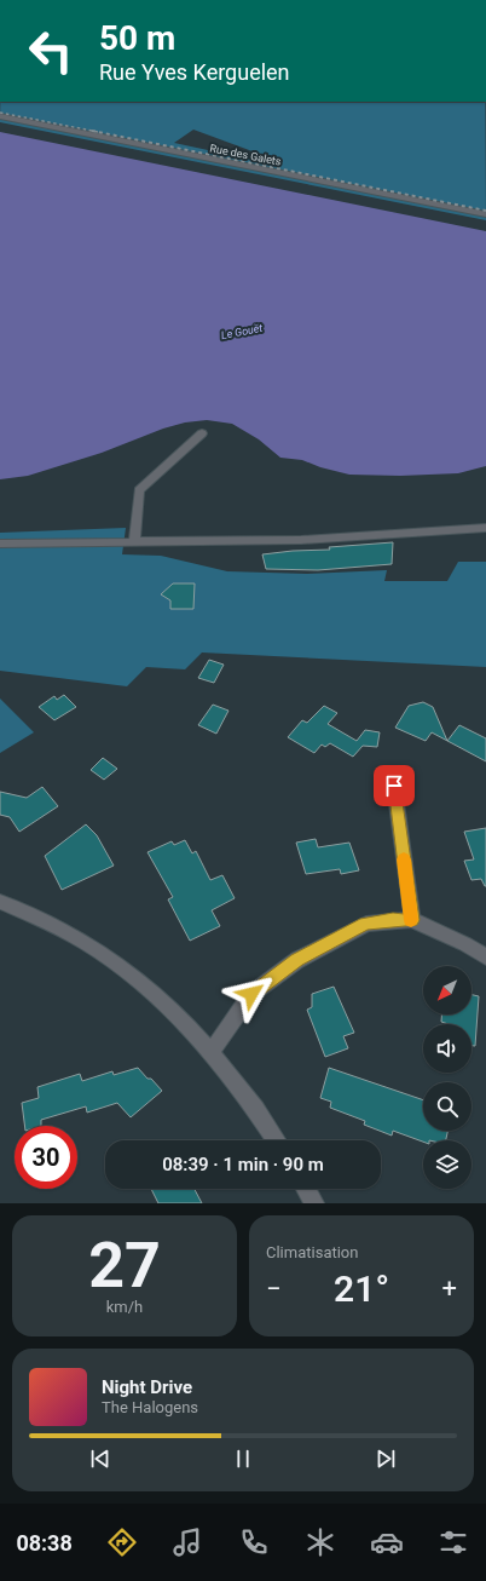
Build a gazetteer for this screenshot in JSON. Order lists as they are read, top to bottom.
{
  "streets": {
    "street": ["Rue des Galets"]
  },
  "water": ["Le Gouët"],
  "north": "bottom left",
  "page": {
    "turn": ["50 m", "Rue Yves Kerguelen"],
    "limit": "30",
    "trip": "08:39 · 1 min · 90 m",
    "tile": [
      ["27", "km/h"],
      "Climatisation"
    ],
    "heat": ["−", "21°", "+"],
    "song": ["Night Drive", "The Halogens"],
    "tabs": "08:38"
  }
}
